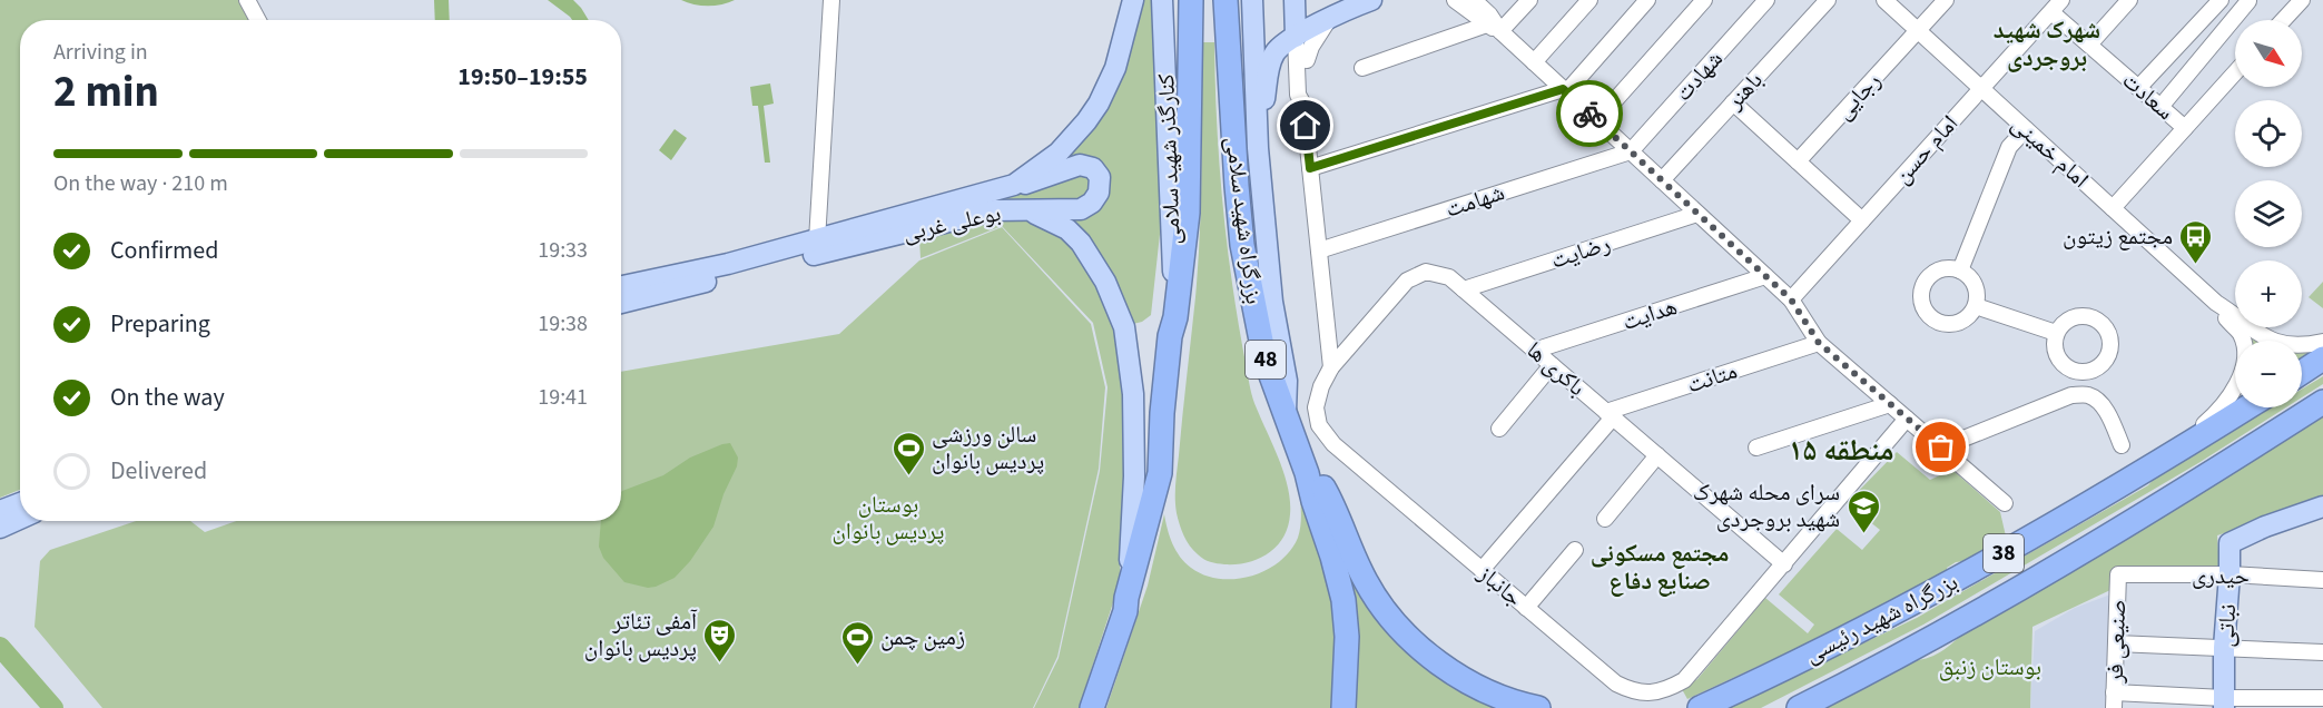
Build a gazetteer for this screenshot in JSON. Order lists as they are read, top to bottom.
{
  "streets": {
    "highway": [
      "بزرگراه شهید سلامی",
      "48",
      "38",
      "بزرگراه شهید رئیسی"
    ],
    "main road": ["کنارگذر شهید سلامی", "بوعلی غربی", "نباتی"],
    "street": [
      "شهادت",
      "باهنر",
      "رجایی",
      "سعادت",
      "امام حسن",
      "امام خمینی",
      "شهامت",
      "رضایت",
      "هدایت",
      "باکری ها",
      "متانت",
      "حیدری",
      "جانباز",
      "صنیعی فر"
    ]
  },
  "crossings": [
    ["شهادت", "شهامت"],
    ["رجایی", "امام خمینی"],
    ["سعادت", "امام حسن"],
    ["سعادت", "امام خمینی"],
    ["امام حسن", "امام خمینی"],
    ["کنارگذر شهید سلامی", "بزرگراه شهید سلامی"],
    ["شهامت", "جانباز"],
    ["بزرگراه شهید سلامی", "بوعلی غربی"],
    ["رضایت", "باکری ها"],
    ["هدایت", "باکری ها"],
    ["باکری ها", "متانت"],
    ["باکری ها", "جانباز"],
    ["حیدری", "نباتی"],
    ["حیدری", "صنیعی فر"]
  ],
  "districts": ["شهرک شهید بروجردی", "منطقه ۱۵", "مجتمع مسکونی صنایع دفاع"],
  "parks": ["بوستان پردیس بانوان", "بوستان زنبق"],
  "places": {
    "bus stop": ["مجتمع زیتون"],
    "sports": ["سالن ورزشی پردیس بانوان", "زمین چمن"],
    "school or university": ["سرای محله شهرک شهید بروجردی"],
    "theatre": ["آمفی تئاتر پردیس بانوان"]
  },
  "north": "bottom right",
  "page": {
    "map_buttons": ["+", "−"],
    "heading": ["2 min", "Arriving in", "19:50–19:55"],
    "bar": "On the way · 210 m",
    "list": [
      ["Confirmed", "19:33"],
      ["Preparing", "19:38"],
      ["On the way", "19:41"],
      "Delivered"
    ]
  }
}
